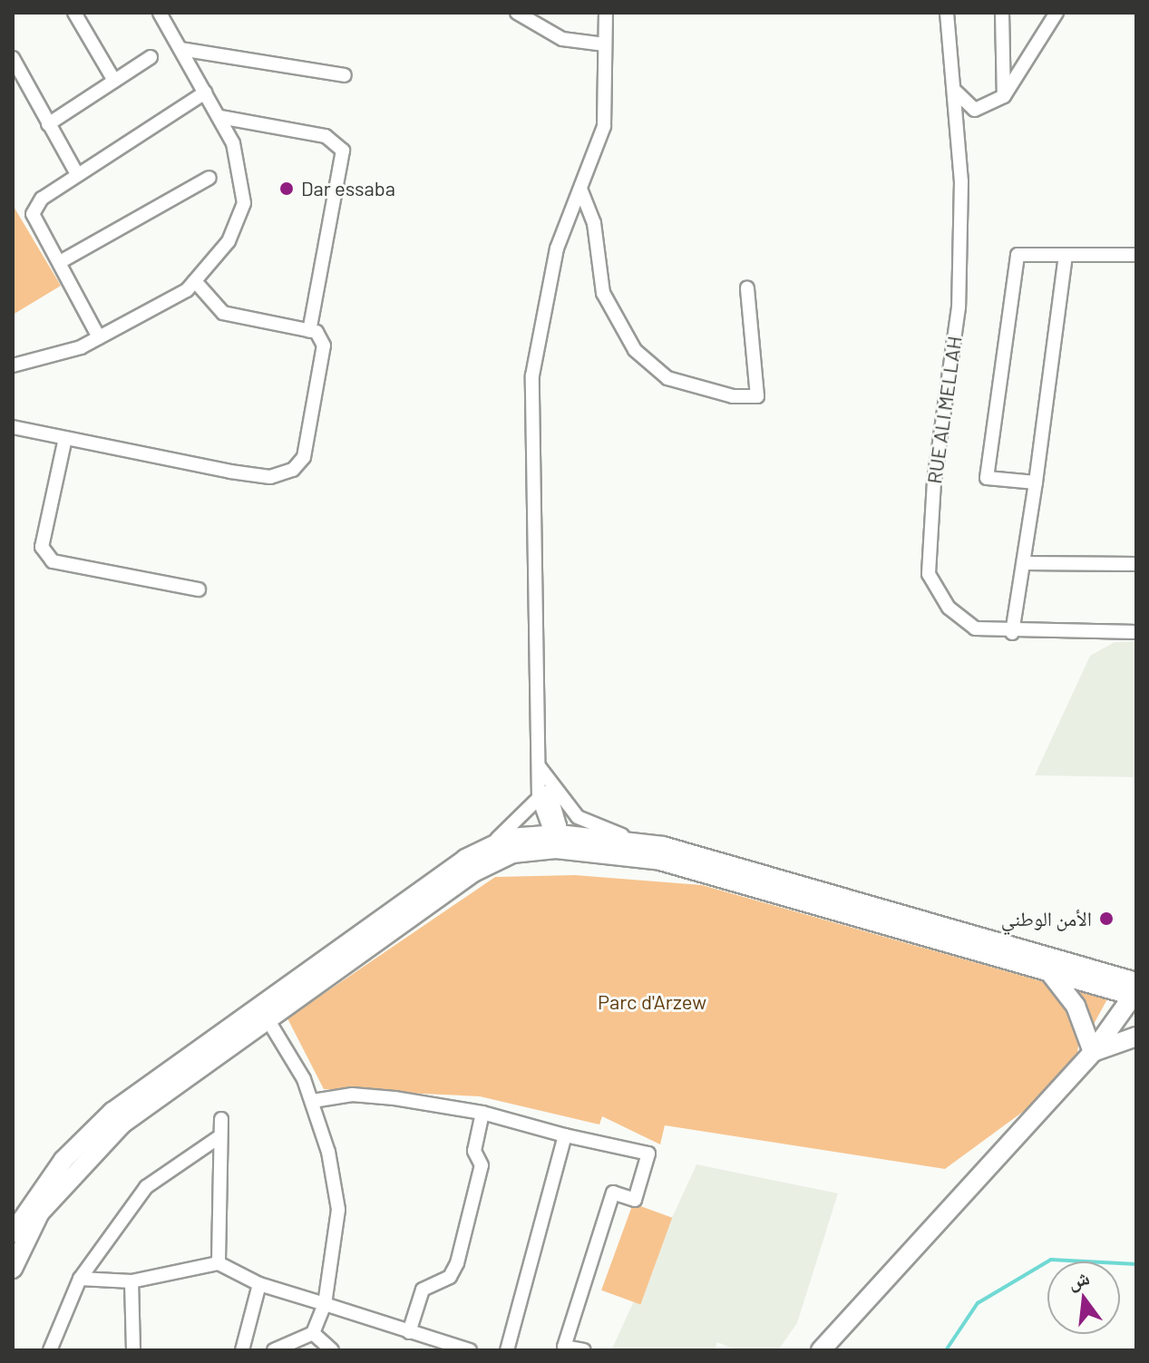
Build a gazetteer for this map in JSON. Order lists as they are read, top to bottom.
{
  "streets": {
    "street": ["RUE ALI MELLAH"]
  },
  "parks": ["Parc d'Arzew"],
  "places": ["Dar essaba", "الأمن الوطني"],
  "north": "top"
}
